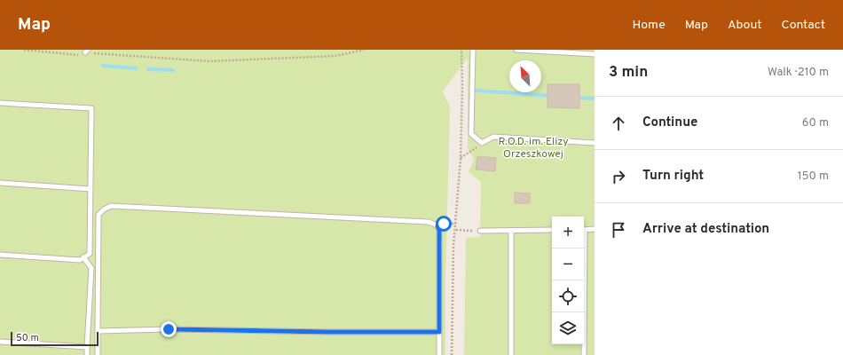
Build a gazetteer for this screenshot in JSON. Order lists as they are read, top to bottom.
{
  "parks": ["R.O.D. im. Elizy Orzeszkowej"],
  "scale_bar": "50 m",
  "north": "top left",
  "page": {
    "header": "Map",
    "nav": [
      "Home",
      "Map",
      "About",
      "Contact"
    ],
    "heading": ["3 min", "Walk · 210 m"],
    "list": [
      ["Continue", "60 m"],
      ["Turn right", "150 m"],
      "Arrive at destination"
    ],
    "map_buttons": ["+", "−"],
    "scale": "50 m"
  }
}
